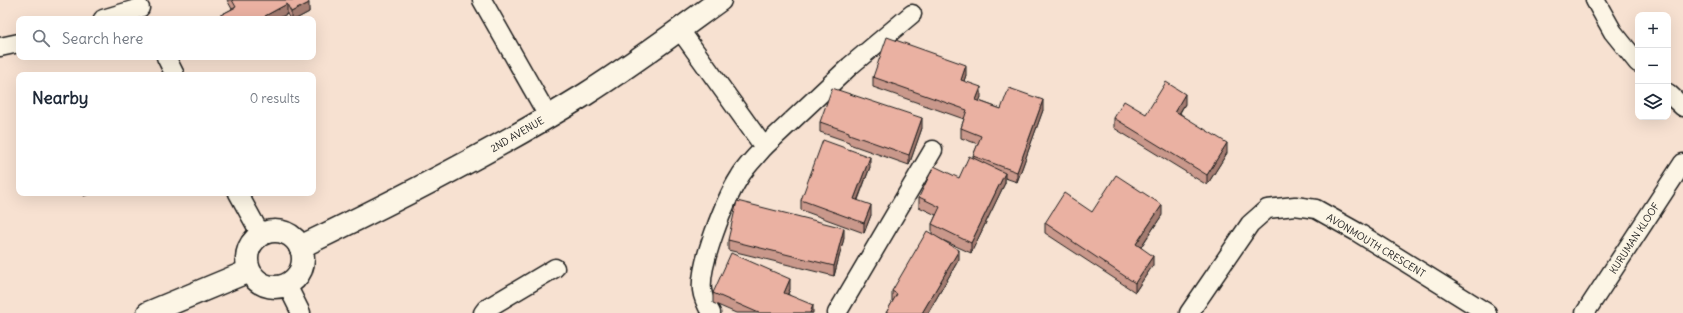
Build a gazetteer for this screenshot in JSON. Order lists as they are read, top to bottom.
{
  "streets": {
    "street": ["2ND AVENUE", "KURUMAN KLOOF", "AVONMOUTH CRESCENT"]
  },
  "page": {
    "map_buttons": ["+", "−"],
    "search": "Search here",
    "heading": ["Nearby", "0 results"]
  }
}
